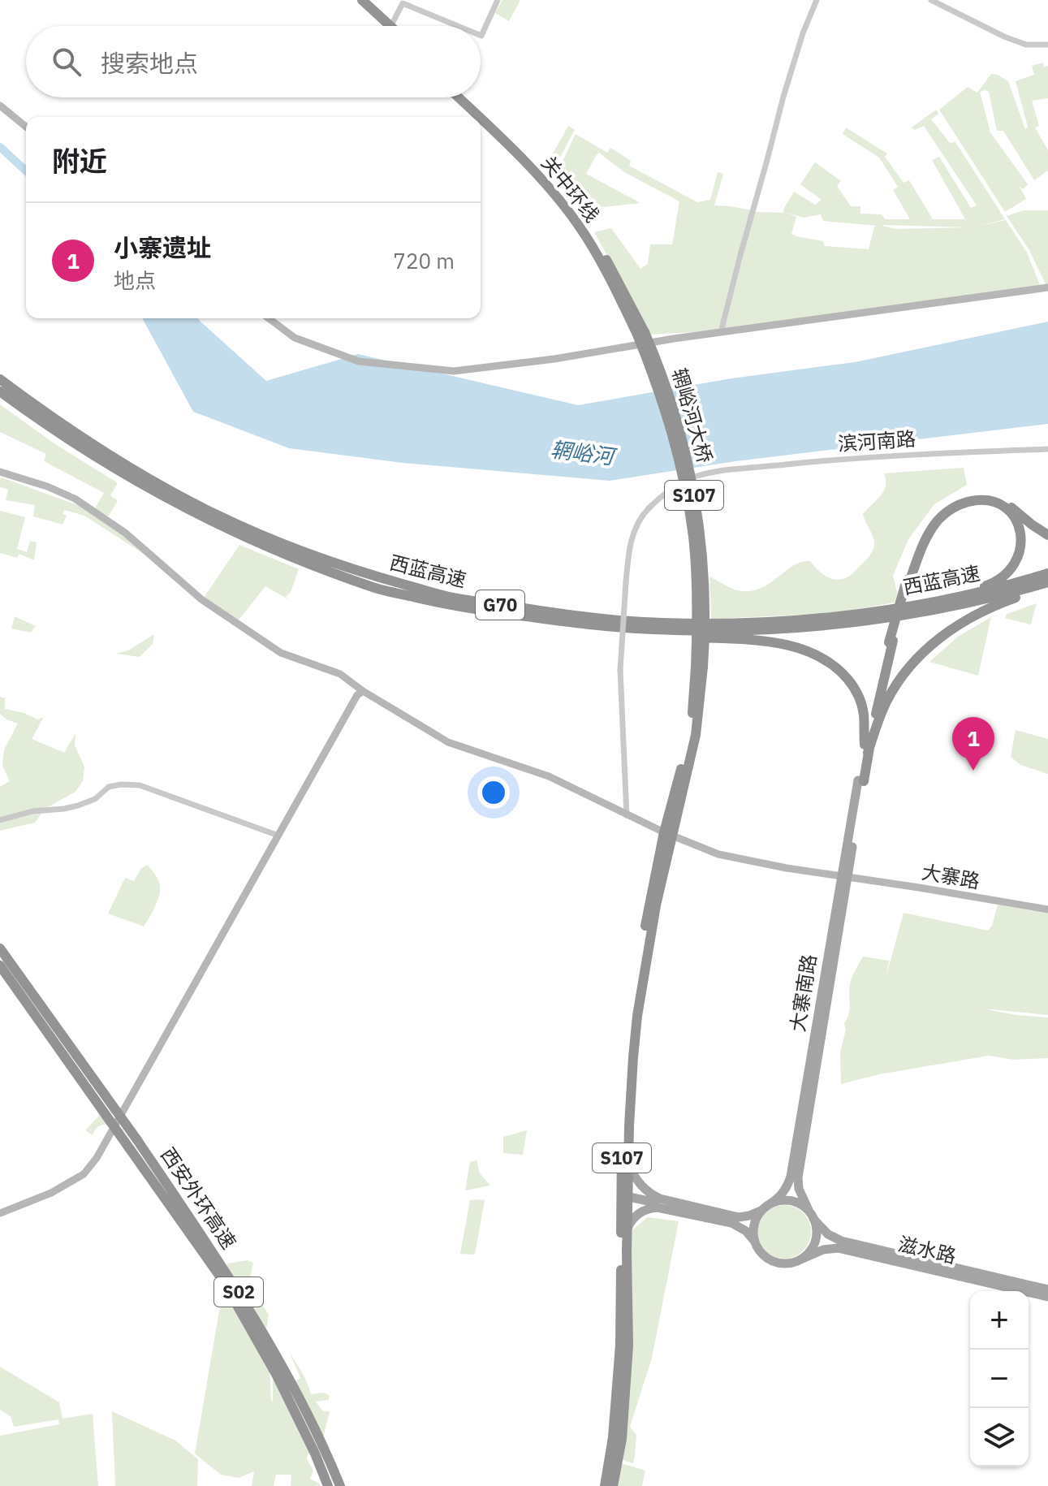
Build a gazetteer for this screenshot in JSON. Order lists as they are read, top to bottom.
{
  "streets": {
    "highway": [
      "关中环线",
      "辋峪河大桥",
      "S107",
      "西蓝高速",
      "G70",
      "西安外环高速",
      "S02"
    ],
    "main road": ["大寨南路", "滋水路"],
    "street": ["滨河南路", "大寨路"]
  },
  "crossings": [
    ["关中环线", "辋峪河大桥"],
    ["辋峪河大桥", "S107"],
    ["辋峪河大桥", "大寨路"],
    ["滨河南路", "大寨路"],
    ["S107", "大寨路"],
    ["大寨路", "大寨南路"],
    ["大寨南路", "滋水路"]
  ],
  "water": ["辋峪河"],
  "page": {
    "search": "搜索地点",
    "heading": "附近",
    "list": [
      {
        "mark": "1",
        "name": "小寨遗址",
        "note": "地点",
        "value": "720 m"
      }
    ],
    "pins": "1",
    "map_buttons": ["+", "−"]
  }
}
